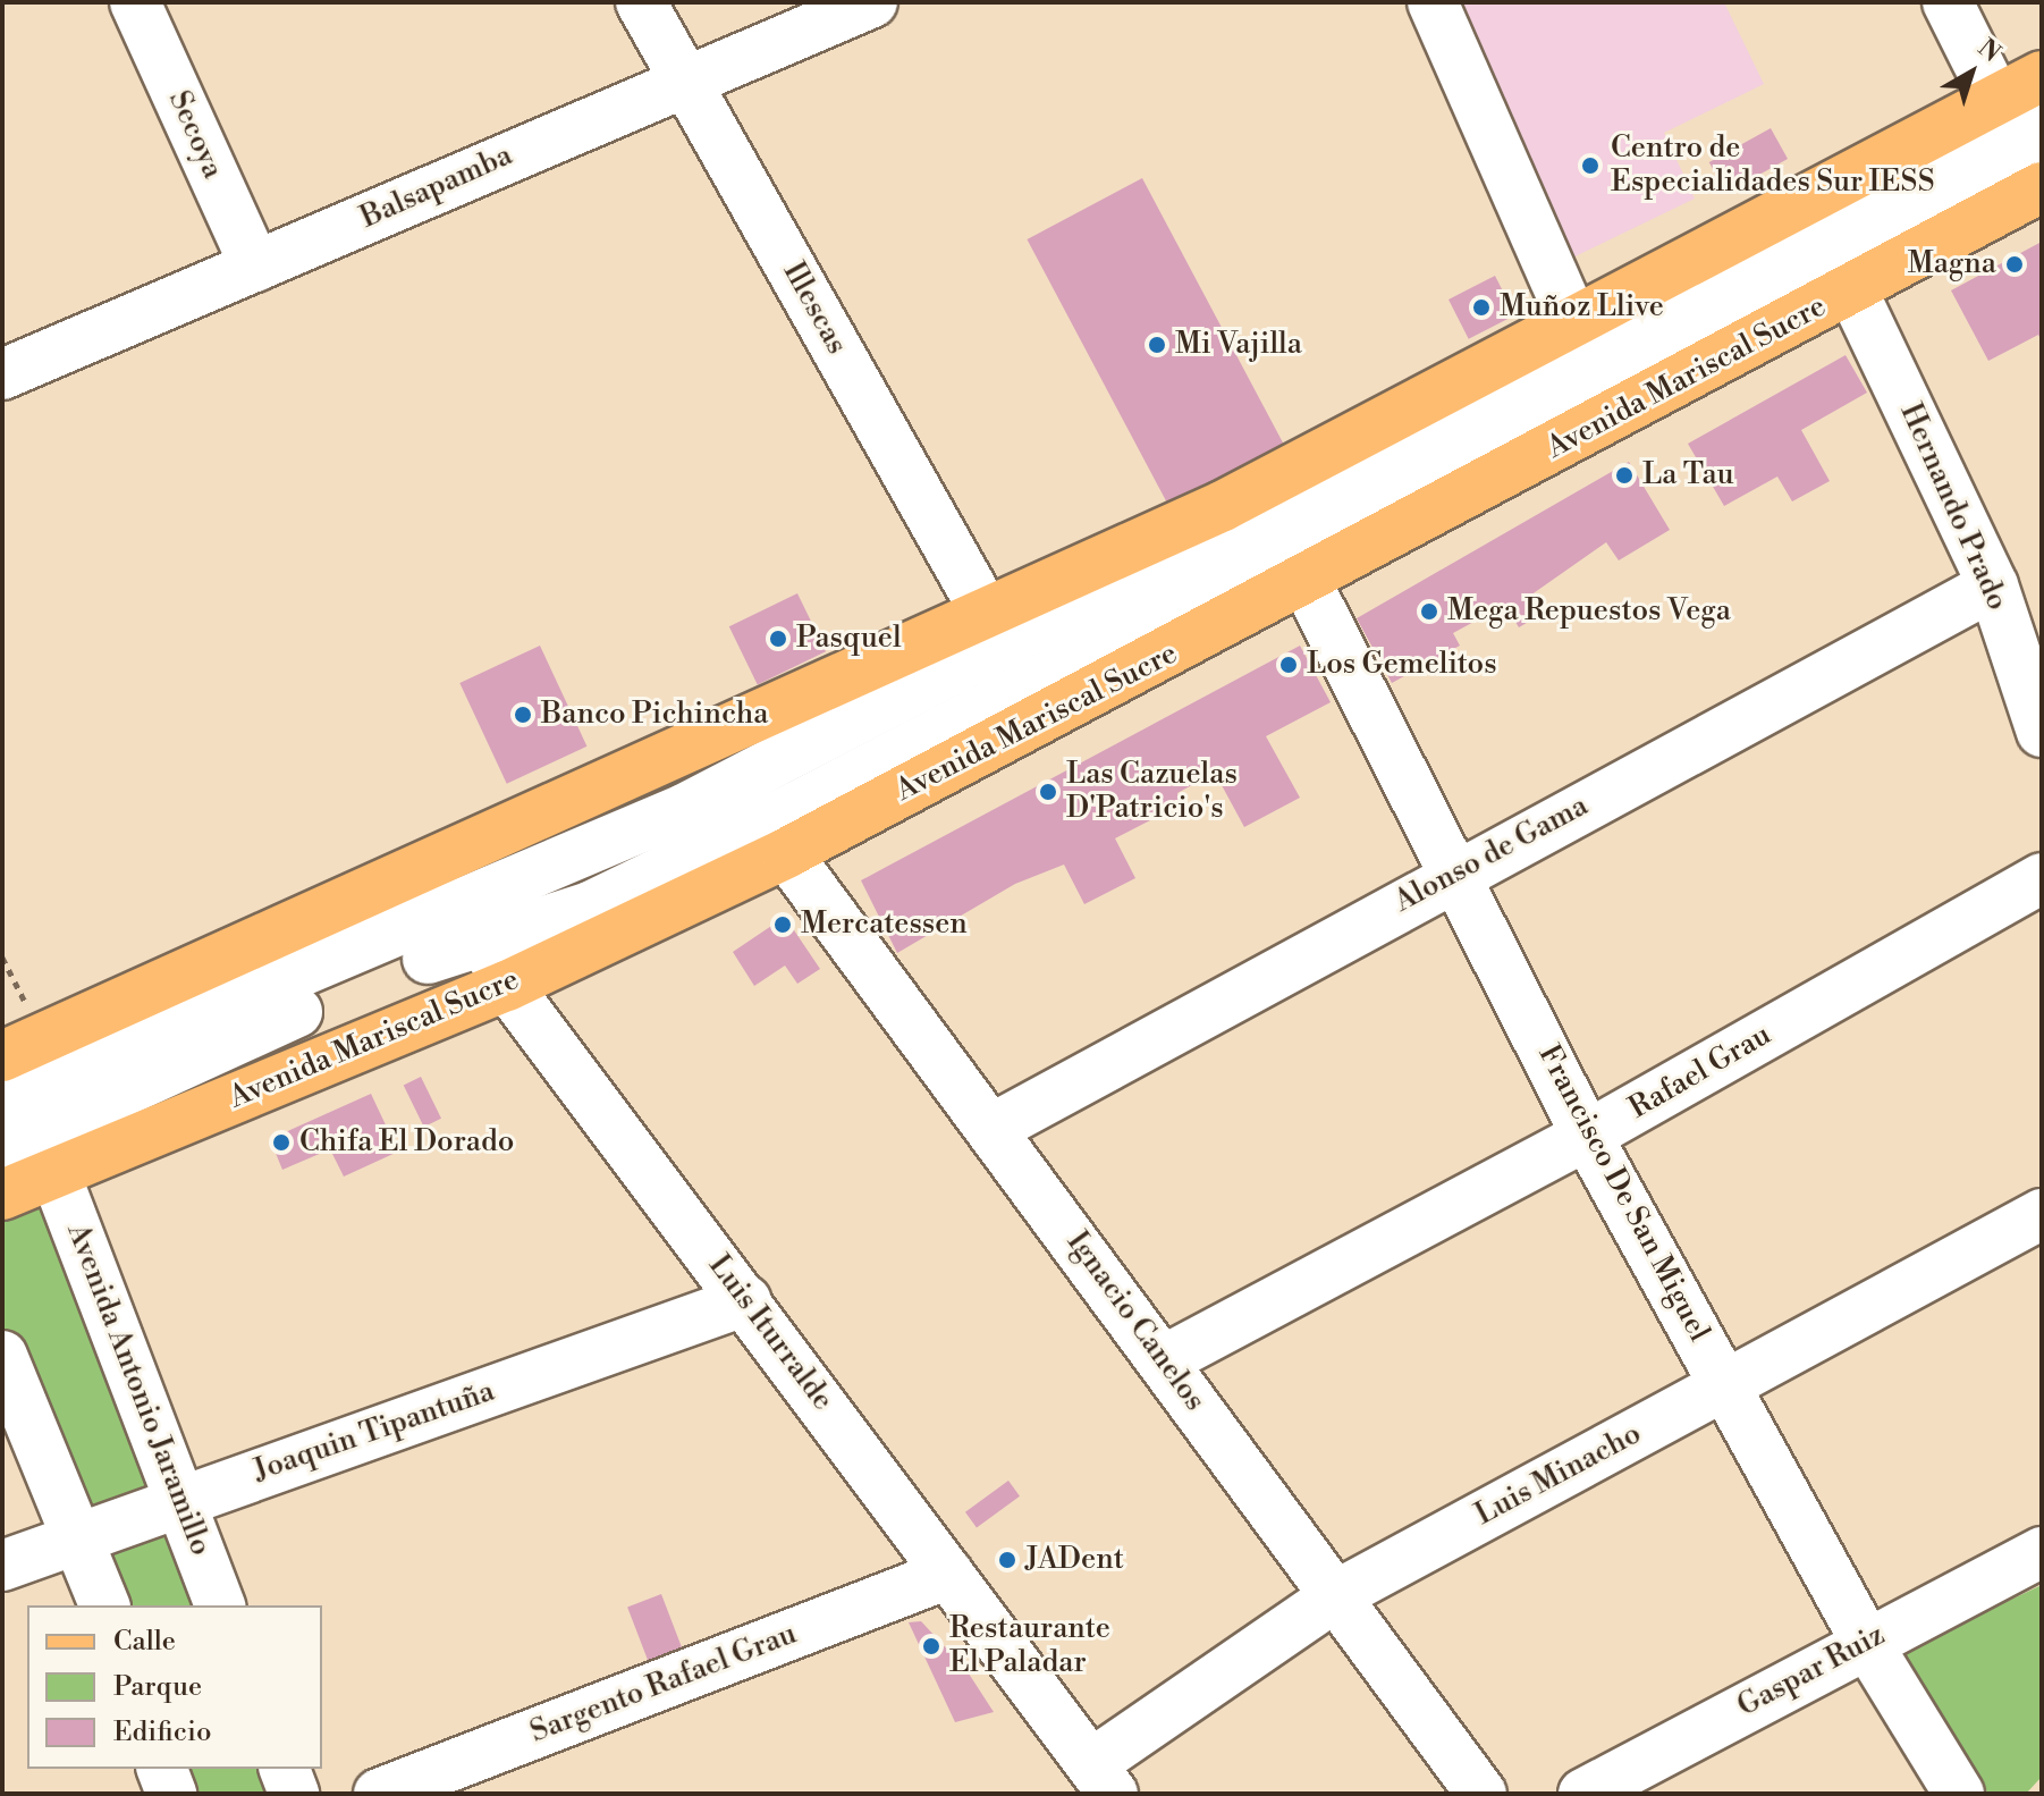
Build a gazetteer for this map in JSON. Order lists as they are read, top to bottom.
{
  "streets": {
    "main road": ["Avenida Mariscal Sucre"],
    "street": [
      "Secoya",
      "Balsapamba",
      "Illescas",
      "Hernando Prado",
      "Alonso de Gama",
      "Rafael Grau",
      "Francisco De San Miguel",
      "Ignacio Canelos",
      "Luis Iturralde",
      "Avenida Antonio Jaramillo",
      "Joaquin Tipantuña",
      "Luis Minacho",
      "Gaspar Ruiz",
      "Sargento Rafael Grau"
    ]
  },
  "crossings": [
    ["Secoya", "Balsapamba"],
    ["Balsapamba", "Illescas"],
    ["Avenida Mariscal Sucre", "Hernando Prado"],
    ["Avenida Mariscal Sucre", "Francisco De San Miguel"],
    ["Avenida Mariscal Sucre", "Ignacio Canelos"],
    ["Avenida Mariscal Sucre", "Luis Iturralde"],
    ["Avenida Mariscal Sucre", "Avenida Antonio Jaramillo"],
    ["Hernando Prado", "Alonso de Gama"],
    ["Alonso de Gama", "Francisco De San Miguel"],
    ["Alonso de Gama", "Ignacio Canelos"],
    ["Rafael Grau", "Francisco De San Miguel"],
    ["Rafael Grau", "Ignacio Canelos"],
    ["Francisco De San Miguel", "Luis Minacho"],
    ["Francisco De San Miguel", "Gaspar Ruiz"],
    ["Ignacio Canelos", "Luis Minacho"],
    ["Luis Iturralde", "Joaquin Tipantuña"],
    ["Luis Iturralde", "Luis Minacho"],
    ["Luis Iturralde", "Sargento Rafael Grau"],
    ["Avenida Antonio Jaramillo", "Joaquin Tipantuña"]
  ],
  "places": [
    "Centro de Especialidades Sur IESS",
    "Magna",
    "Muñoz Llive",
    "Mi Vajilla",
    "La Tau",
    "Mega Repuestos Vega",
    "Pasquel",
    "Los Gemelitos",
    "Banco Pichincha",
    "Las Cazuelas D'Patricio's",
    "Mercatessen",
    "Chifa El Dorado",
    "JADent",
    "Restaurante El Paladar"
  ],
  "legend": ["Calle", "Parque", "Edificio"],
  "north": "top right"
}
